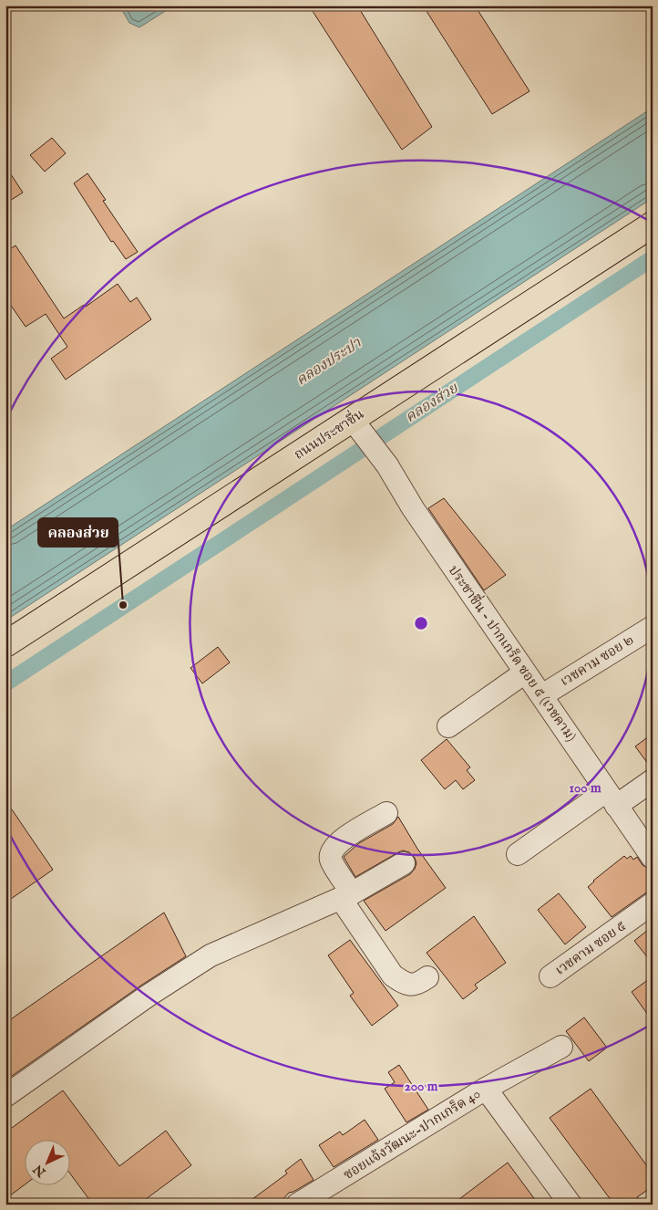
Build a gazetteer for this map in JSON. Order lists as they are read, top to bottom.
{
  "streets": {
    "main road": ["ถนนประชาชื่น"],
    "street": [
      "ประชาชื่น - ปากเกร็ด ซอย ๕ (เวชคาม)",
      "เวชคาม ซอย ๒",
      "เวชคาม ซอย ๕",
      "ซอยแจ้งวัฒนะ-ปากเกร็ด 40"
    ]
  },
  "crossings": [
    ["ถนนประชาชื่น", "ประชาชื่น - ปากเกร็ด ซอย ๕ (เวชคาม)"],
    ["ประชาชื่น - ปากเกร็ด ซอย ๕ (เวชคาม)", "เวชคาม ซอย ๒"]
  ],
  "water": ["คลองประปา", "คลองส่วย"],
  "places": ["คลองส่วย"],
  "north": "bottom left",
  "rings": ["100 m", "200 m"]
}
